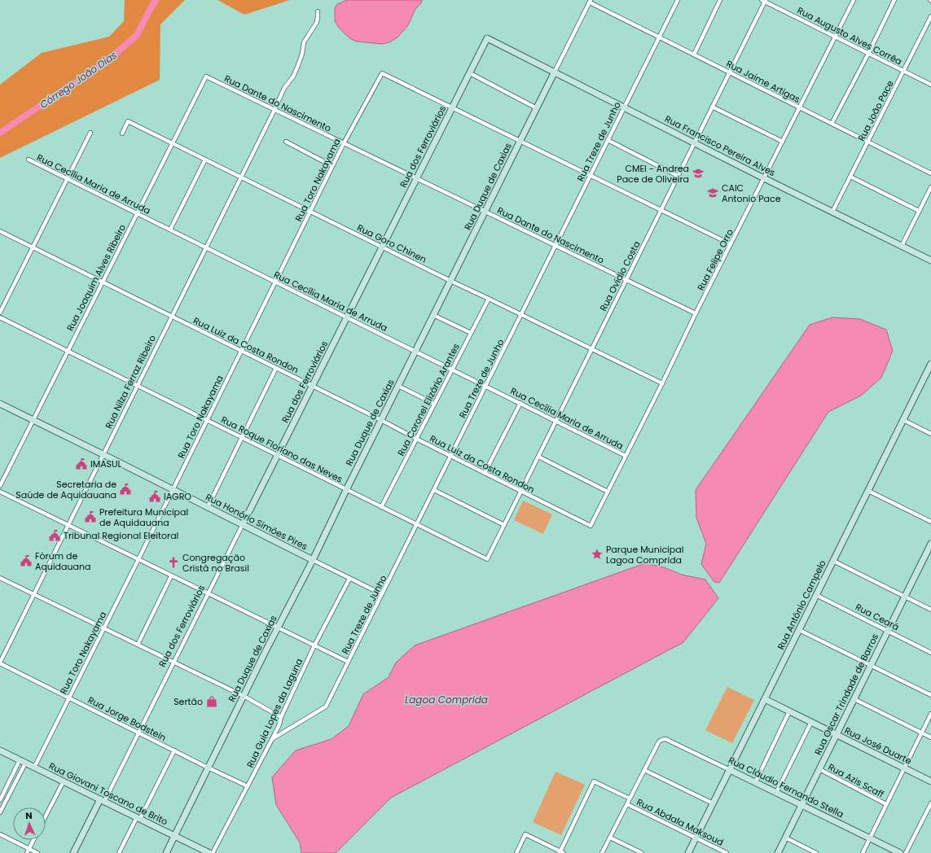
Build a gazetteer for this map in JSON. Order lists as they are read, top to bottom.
{
  "streets": {
    "main road": [
      "Rua Francisco Pereira Alves",
      "Rua dos Ferroviários",
      "Rua Duque de Caxias",
      "Rua Honório Simões Pires",
      "Rua Antônio Campelo",
      "Rua Oscar Trindade de Barros",
      "Rua José Duarte",
      "Rua Cláudio Fernando Stella",
      "Rua Giovani Toscano de Brito"
    ],
    "street": [
      "Rua Augusto Alves Corrêa",
      "Rua Jaime Artigas",
      "Rua Dante do Nascimento",
      "Rua João Pace",
      "Rua Treze de Junho",
      "Rua Toro Nakayama",
      "Rua Cecília Maria de Arruda",
      "Rua Goro Chinen",
      "Rua Felipe Orro",
      "Rua Ovídio Costa",
      "Rua Joaquim Alves Ribeiro",
      "Rua Luiz da Costa Rondon",
      "Rua Nilza Ferraz Ribeiro",
      "Rua Coronel Elizário Arantes",
      "Rua Roque Floriano das Neves",
      "Rua Ceará",
      "Rua Guia Lopes da Laguna",
      "Rua Jorge Bodstein",
      "Rua Azis Scaff",
      "Rua Abdala Maksoud"
    ]
  },
  "crossings": [
    ["Rua Augusto Alves Corrêa", "Rua João Pace"],
    ["Rua Augusto Alves Corrêa", "Rua Felipe Orro"],
    ["Rua Augusto Alves Corrêa", "Rua Ovídio Costa"],
    ["Rua Jaime Artigas", "Rua João Pace"],
    ["Rua Jaime Artigas", "Rua Treze de Junho"],
    ["Rua Jaime Artigas", "Rua Duque de Caxias"],
    ["Rua Jaime Artigas", "Rua Felipe Orro"],
    ["Rua Jaime Artigas", "Rua Ovídio Costa"],
    ["Rua Dante do Nascimento", "Rua Treze de Junho"],
    ["Rua Dante do Nascimento", "Rua dos Ferroviários"],
    ["Rua Dante do Nascimento", "Rua Toro Nakayama"],
    ["Rua Dante do Nascimento", "Rua Duque de Caxias"],
    ["Rua Dante do Nascimento", "Rua Felipe Orro"],
    ["Rua Dante do Nascimento", "Rua Ovídio Costa"],
    ["Rua Dante do Nascimento", "Rua Joaquim Alves Ribeiro"],
    ["Rua Dante do Nascimento", "Rua Nilza Ferraz Ribeiro"],
    ["Rua João Pace", "Rua Francisco Pereira Alves"],
    ["Rua Treze de Junho", "Rua Francisco Pereira Alves"],
    ["Rua Treze de Junho", "Rua Cecília Maria de Arruda"],
    ["Rua Treze de Junho", "Rua Goro Chinen"],
    ["Rua Treze de Junho", "Rua Luiz da Costa Rondon"],
    ["Rua Treze de Junho", "Rua Roque Floriano das Neves"],
    ["Rua Treze de Junho", "Rua Honório Simões Pires"],
    ["Rua Treze de Junho", "Rua Guia Lopes da Laguna"],
    ["Rua Francisco Pereira Alves", "Rua dos Ferroviários"],
    ["Rua Francisco Pereira Alves", "Rua Duque de Caxias"],
    ["Rua Francisco Pereira Alves", "Rua Felipe Orro"],
    ["Rua Francisco Pereira Alves", "Rua Ovídio Costa"],
    ["Rua dos Ferroviários", "Rua Toro Nakayama"],
    ["Rua dos Ferroviários", "Rua Cecília Maria de Arruda"],
    ["Rua dos Ferroviários", "Rua Duque de Caxias"],
    ["Rua dos Ferroviários", "Rua Goro Chinen"],
    ["Rua dos Ferroviários", "Rua Luiz da Costa Rondon"],
    ["Rua dos Ferroviários", "Rua Roque Floriano das Neves"],
    ["Rua dos Ferroviários", "Rua Honório Simões Pires"],
    ["Rua dos Ferroviários", "Rua Jorge Bodstein"],
    ["Rua dos Ferroviários", "Rua Giovani Toscano de Brito"],
    ["Rua Toro Nakayama", "Rua Cecília Maria de Arruda"],
    ["Rua Toro Nakayama", "Rua Goro Chinen"],
    ["Rua Toro Nakayama", "Rua Luiz da Costa Rondon"],
    ["Rua Toro Nakayama", "Rua Roque Floriano das Neves"],
    ["Rua Toro Nakayama", "Rua Honório Simões Pires"],
    ["Rua Toro Nakayama", "Rua Jorge Bodstein"],
    ["Rua Toro Nakayama", "Rua Giovani Toscano de Brito"],
    ["Rua Cecília Maria de Arruda", "Rua Duque de Caxias"],
    ["Rua Cecília Maria de Arruda", "Rua Felipe Orro"],
    ["Rua Cecília Maria de Arruda", "Rua Ovídio Costa"],
    ["Rua Cecília Maria de Arruda", "Rua Joaquim Alves Ribeiro"],
    ["Rua Cecília Maria de Arruda", "Rua Nilza Ferraz Ribeiro"],
    ["Rua Cecília Maria de Arruda", "Rua Coronel Elizário Arantes"],
    ["Rua Duque de Caxias", "Rua Goro Chinen"],
    ["Rua Duque de Caxias", "Rua Luiz da Costa Rondon"],
    ["Rua Duque de Caxias", "Rua Roque Floriano das Neves"],
    ["Rua Duque de Caxias", "Rua Honório Simões Pires"],
    ["Rua Duque de Caxias", "Rua Jorge Bodstein"],
    ["Rua Duque de Caxias", "Rua Giovani Toscano de Brito"],
    ["Rua Goro Chinen", "Rua Felipe Orro"],
    ["Rua Goro Chinen", "Rua Ovídio Costa"],
    ["Rua Goro Chinen", "Rua Joaquim Alves Ribeiro"],
    ["Rua Goro Chinen", "Rua Nilza Ferraz Ribeiro"],
    ["Rua Goro Chinen", "Rua Coronel Elizário Arantes"],
    ["Rua Felipe Orro", "Rua Luiz da Costa Rondon"],
    ["Rua Ovídio Costa", "Rua Luiz da Costa Rondon"],
    ["Rua Ovídio Costa", "Rua Roque Floriano das Neves"],
    ["Rua Joaquim Alves Ribeiro", "Rua Luiz da Costa Rondon"],
    ["Rua Joaquim Alves Ribeiro", "Rua Roque Floriano das Neves"],
    ["Rua Joaquim Alves Ribeiro", "Rua Honório Simões Pires"],
    ["Rua Luiz da Costa Rondon", "Rua Nilza Ferraz Ribeiro"],
    ["Rua Luiz da Costa Rondon", "Rua Coronel Elizário Arantes"],
    ["Rua Nilza Ferraz Ribeiro", "Rua Roque Floriano das Neves"],
    ["Rua Nilza Ferraz Ribeiro", "Rua Honório Simões Pires"],
    ["Rua Nilza Ferraz Ribeiro", "Rua Jorge Bodstein"],
    ["Rua Coronel Elizário Arantes", "Rua Roque Floriano das Neves"],
    ["Rua Honório Simões Pires", "Rua Guia Lopes da Laguna"],
    ["Rua Antônio Campelo", "Rua Ceará"],
    ["Rua Antônio Campelo", "Rua José Duarte"],
    ["Rua Antônio Campelo", "Rua Cláudio Fernando Stella"],
    ["Rua Antônio Campelo", "Rua Abdala Maksoud"],
    ["Rua Ceará", "Rua Oscar Trindade de Barros"],
    ["Rua Oscar Trindade de Barros", "Rua José Duarte"],
    ["Rua Oscar Trindade de Barros", "Rua Azis Scaff"],
    ["Rua Oscar Trindade de Barros", "Rua Cláudio Fernando Stella"],
    ["Rua Guia Lopes da Laguna", "Rua Jorge Bodstein"]
  ],
  "water": ["Córrego João Dias", "Lagoa Comprida"],
  "places": {
    "school or university": ["CMEI - Andrea Pace de Oliveira", "CAIC Antonio Pace"],
    "public building": [
      "IMASUL",
      "Secretaria de Saúde de Aquidauana",
      "IAGRO",
      "Prefeitura Municipal de Aquidauana",
      "Tribunal Regional Eleitoral",
      "Fórum de Aquidauana"
    ],
    "place": ["Parque Municipal Lagoa Comprida"],
    "church": ["Congregação Cristâ no Brasil"],
    "shop": ["Sertão"]
  },
  "north": "top"
}
